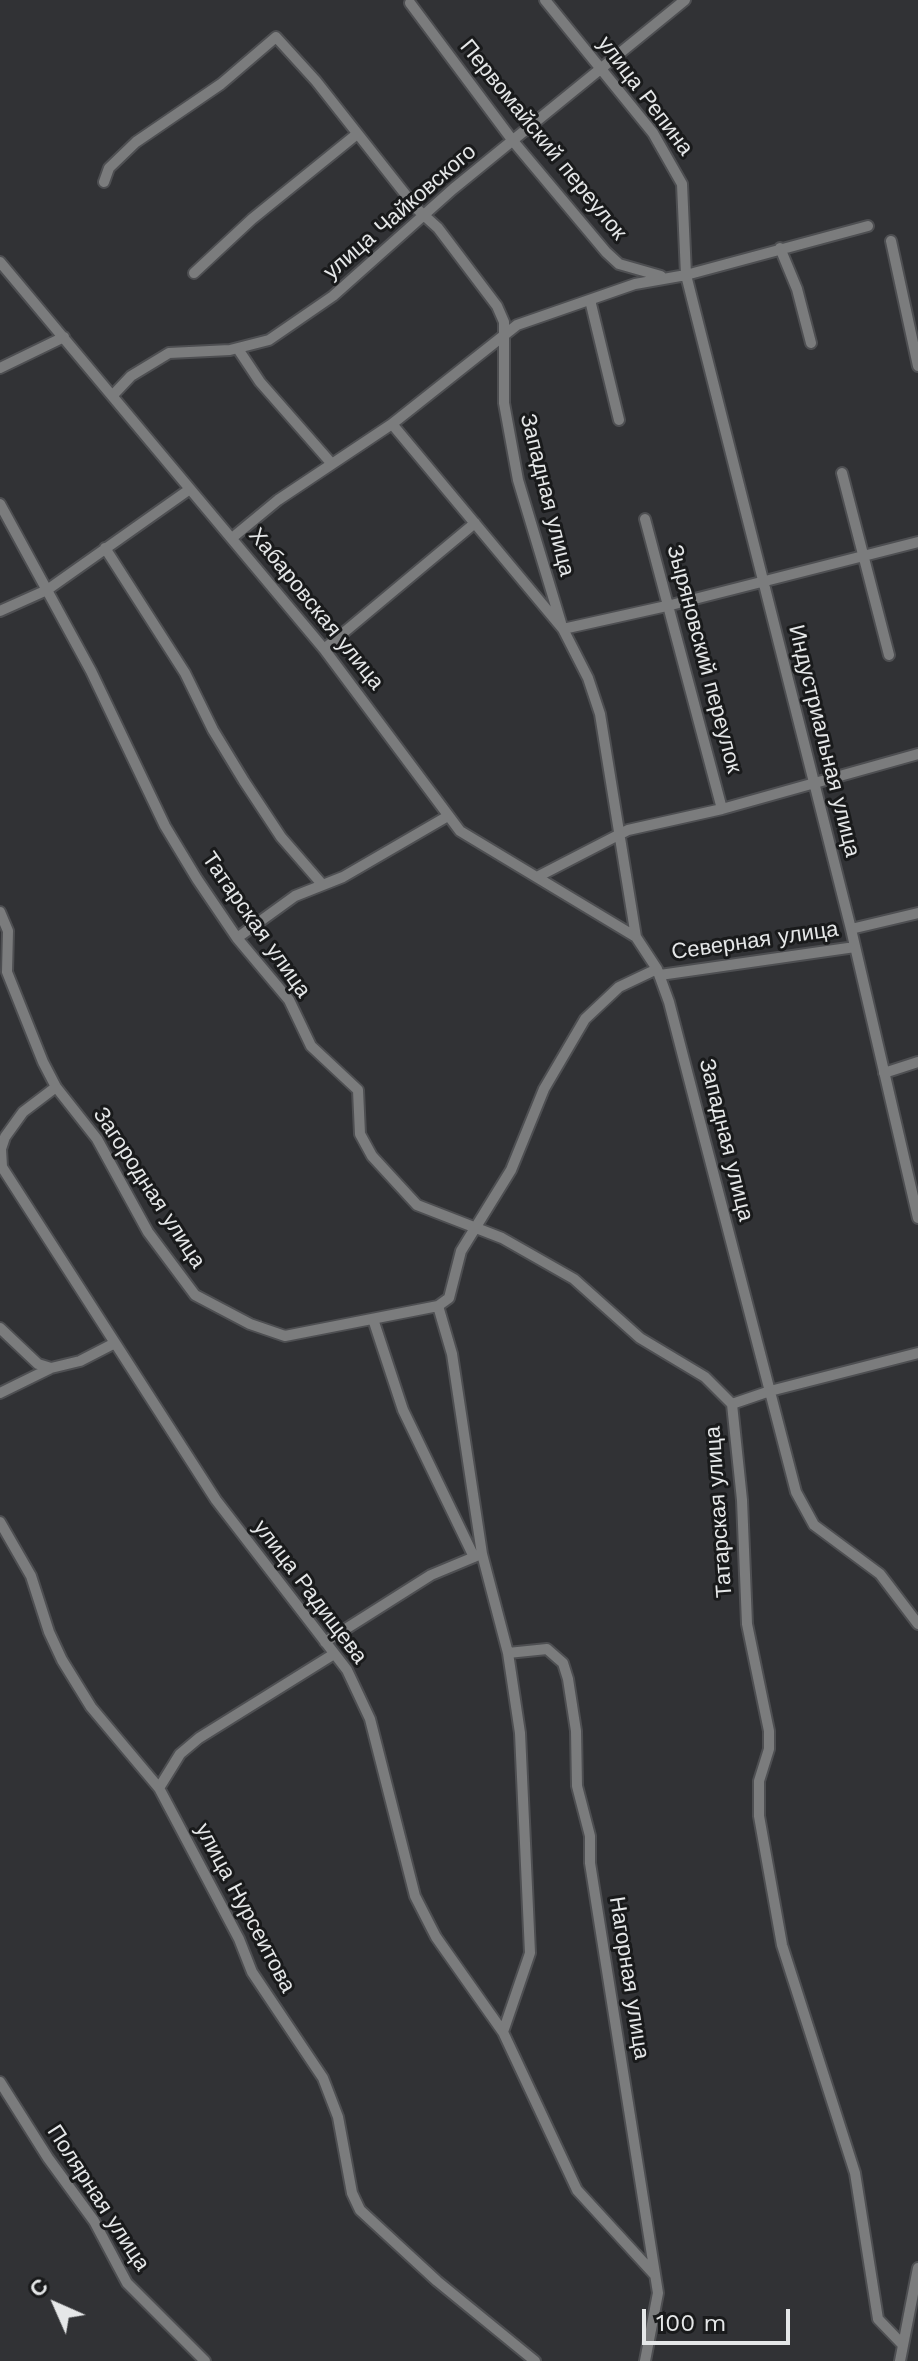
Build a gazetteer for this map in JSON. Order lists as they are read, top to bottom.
{
  "streets": {
    "street": [
      "улица Репина",
      "Первомайский переулок",
      "улица Чайковского",
      "Западная улица",
      "Хабаровская улица",
      "Зыряновский переулок",
      "Индустриальная улица",
      "Татарская улица",
      "Северная улица",
      "Загородная улица",
      "улица Радищева",
      "улица Нурсеитова",
      "Нагорная улица",
      "Полярная улица"
    ]
  },
  "crossings": [
    ["улица Репина", "улица Чайковского"],
    ["улица Репина", "Индустриальная улица"],
    ["Первомайский переулок", "улица Чайковского"],
    ["улица Чайковского", "Хабаровская улица"],
    ["Западная улица", "Хабаровская улица"],
    ["Западная улица", "Северная улица"],
    ["Индустриальная улица", "Северная улица"],
    ["Татарская улица", "Северная улица"],
    ["Северная улица", "Загородная улица"],
    ["Загородная улица", "улица Радищева"],
    ["улица Радищева", "Нагорная улица"]
  ],
  "scale_bar": "100 m",
  "north": "top left"
}
